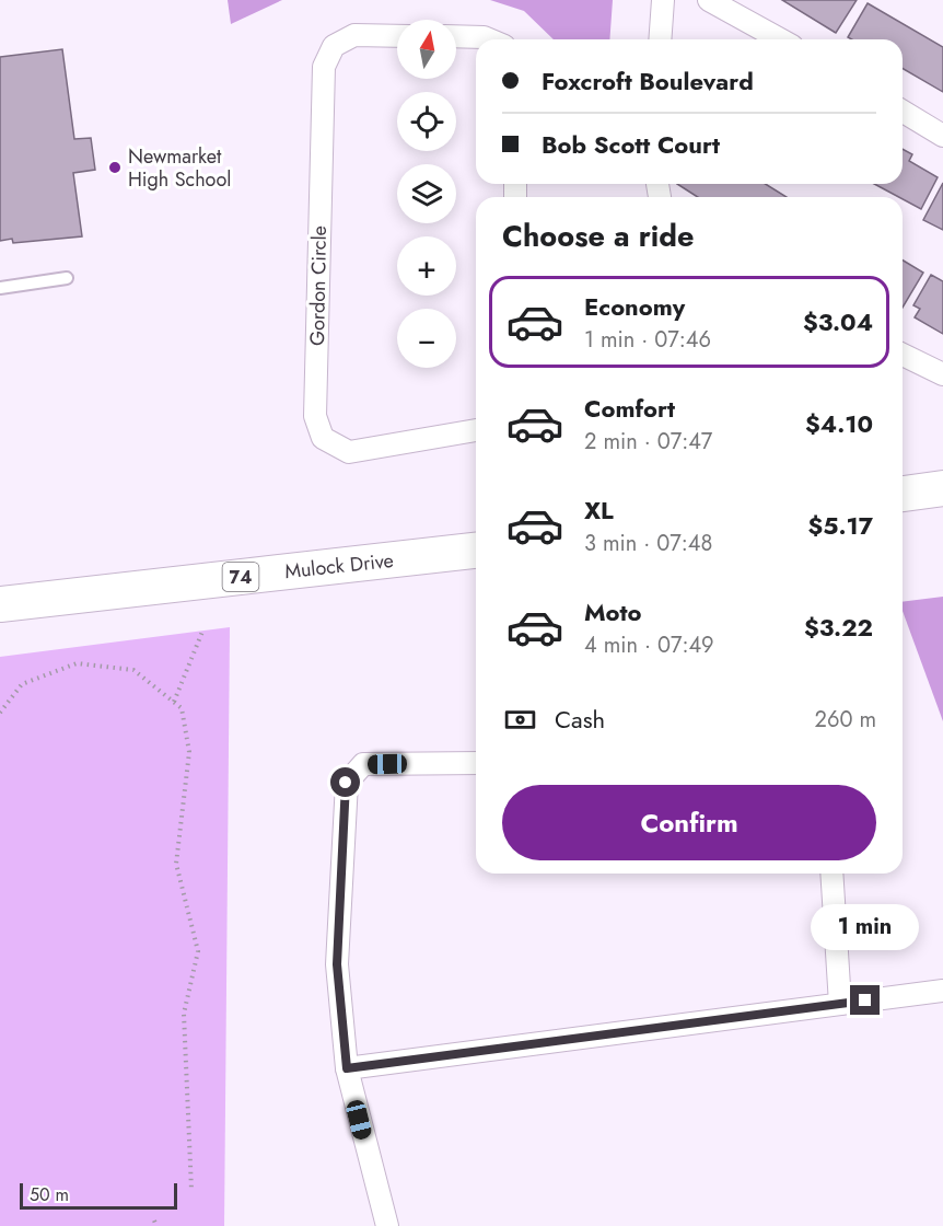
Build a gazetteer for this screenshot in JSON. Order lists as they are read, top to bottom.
{
  "streets": {
    "main road": ["Mulock Drive", "74"],
    "street": ["Gordon Circle"]
  },
  "places": ["Newmarket High School"],
  "scale_bar": "50 m",
  "north": "top",
  "page": {
    "map_buttons": ["+", "−"],
    "banner": ["Foxcroft Boulevard", "Bob Scott Court"],
    "heading": "Choose a ride",
    "list": [
      {
        "name": "Economy",
        "note": "1 min · 07:46",
        "value": "$3.04"
      },
      {
        "name": "Comfort",
        "note": "2 min · 07:47",
        "value": "$4.10"
      },
      {
        "name": "XL",
        "note": "3 min · 07:48",
        "value": "$5.17"
      },
      {
        "name": "Moto",
        "note": "4 min · 07:49",
        "value": "$3.22"
      }
    ],
    "pay": ["Cash", "260 m"],
    "buttons": "Confirm",
    "bubble": "1 min",
    "scale": "50 m"
  }
}
